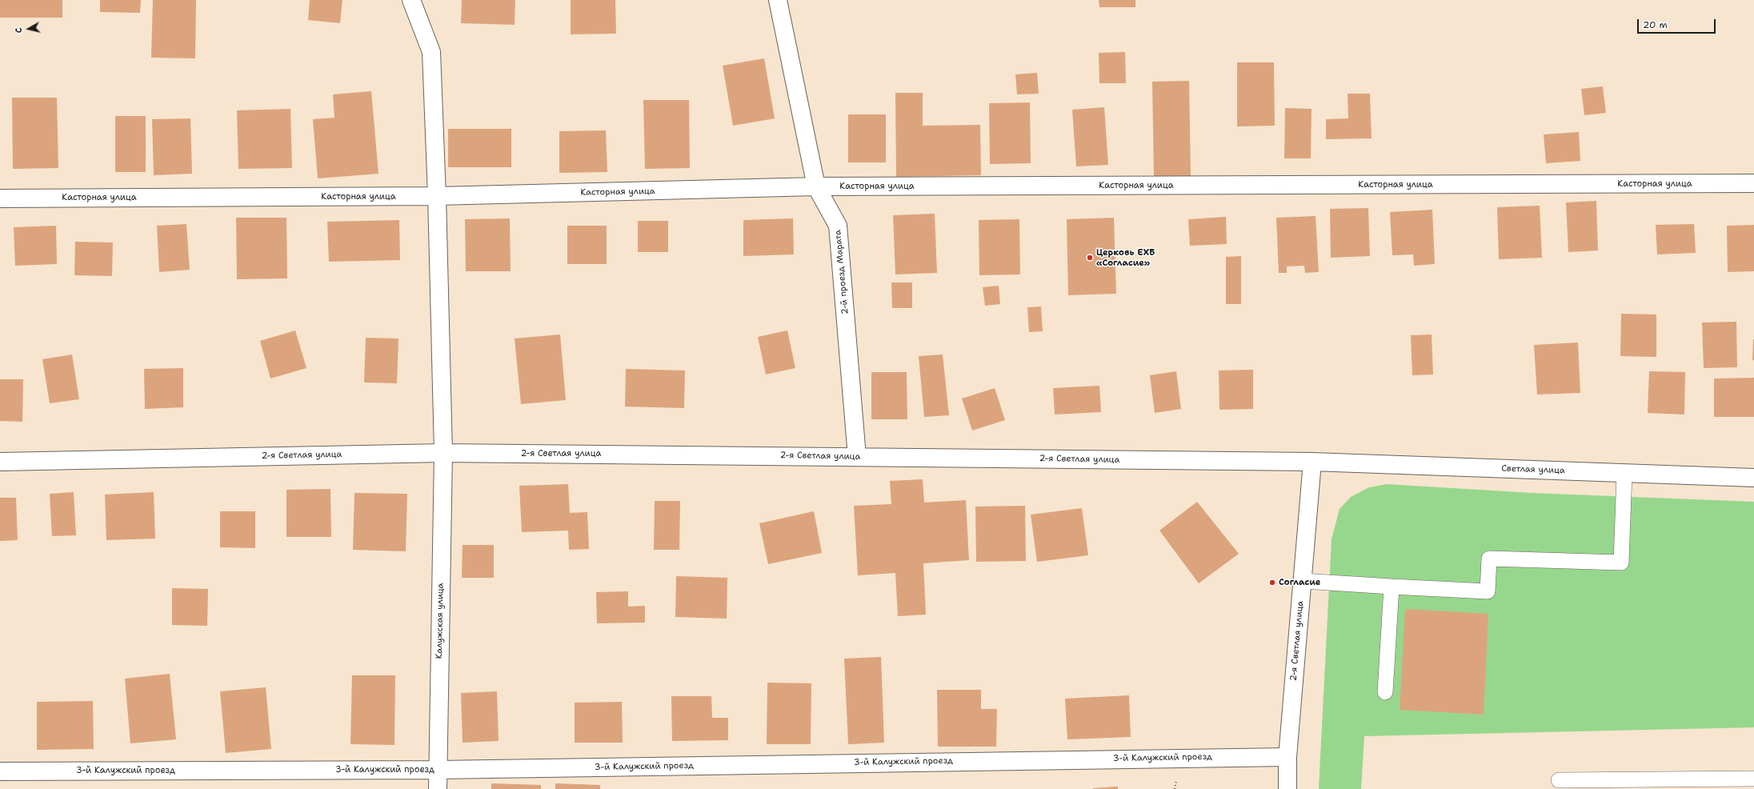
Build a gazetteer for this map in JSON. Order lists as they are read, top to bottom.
{
  "streets": {
    "street": [
      "Касторная улица",
      "2-й проезд Марата",
      "2-я Светлая улица",
      "Светлая улица",
      "Калужская улица",
      "3-й Калужский проезд"
    ]
  },
  "crossings": [
    ["Касторная улица", "2-й проезд Марата"],
    ["Касторная улица", "Калужская улица"],
    ["2-й проезд Марата", "2-я Светлая улица"],
    ["2-я Светлая улица", "Светлая улица"],
    ["2-я Светлая улица", "Калужская улица"],
    ["2-я Светлая улица", "3-й Калужский проезд"],
    ["Калужская улица", "3-й Калужский проезд"]
  ],
  "places": ["Церковь ЕХБ «Согласие»", "Согласие"],
  "scale_bar": "20 m",
  "north": "left"
}
